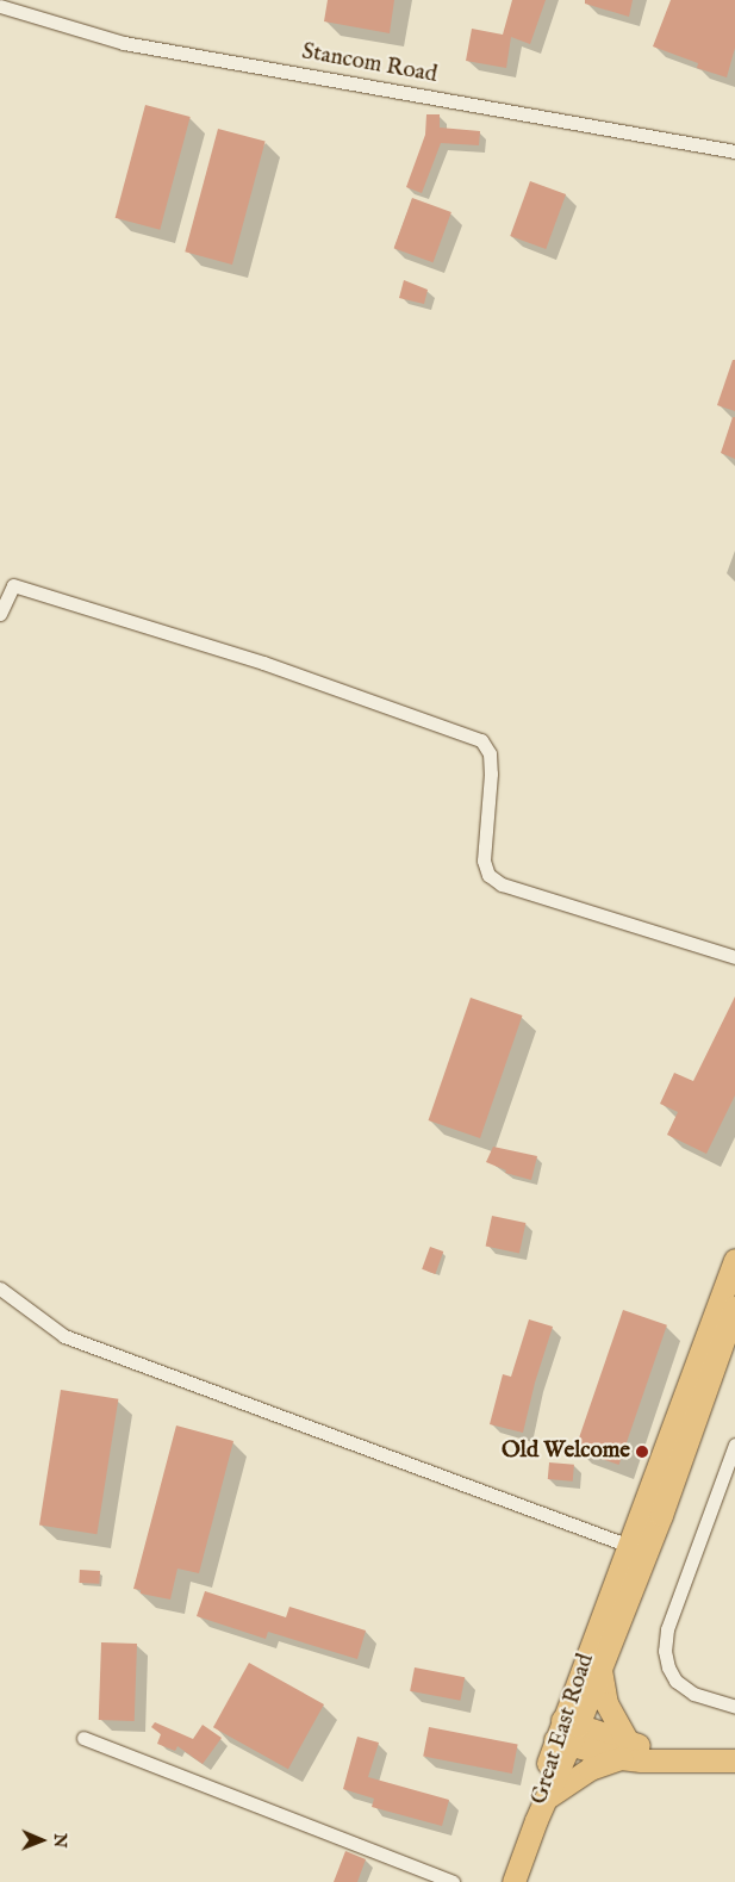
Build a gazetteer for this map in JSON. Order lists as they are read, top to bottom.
{
  "streets": {
    "main road": ["Great East Road"],
    "street": ["Stancom Road"]
  },
  "places": ["Old Welcome"],
  "north": "right"
}
